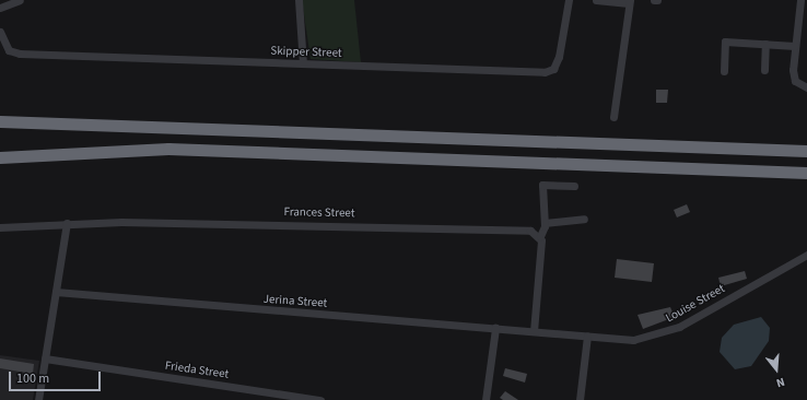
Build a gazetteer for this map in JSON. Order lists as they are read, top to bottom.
{
  "streets": {
    "street": [
      "Skipper Street",
      "Frances Street",
      "Jerina Street",
      "Louise Street",
      "Frieda Street"
    ]
  },
  "crossings": [
    ["Jerina Street", "Louise Street"]
  ],
  "scale_bar": "100 m",
  "north": "bottom"
}
